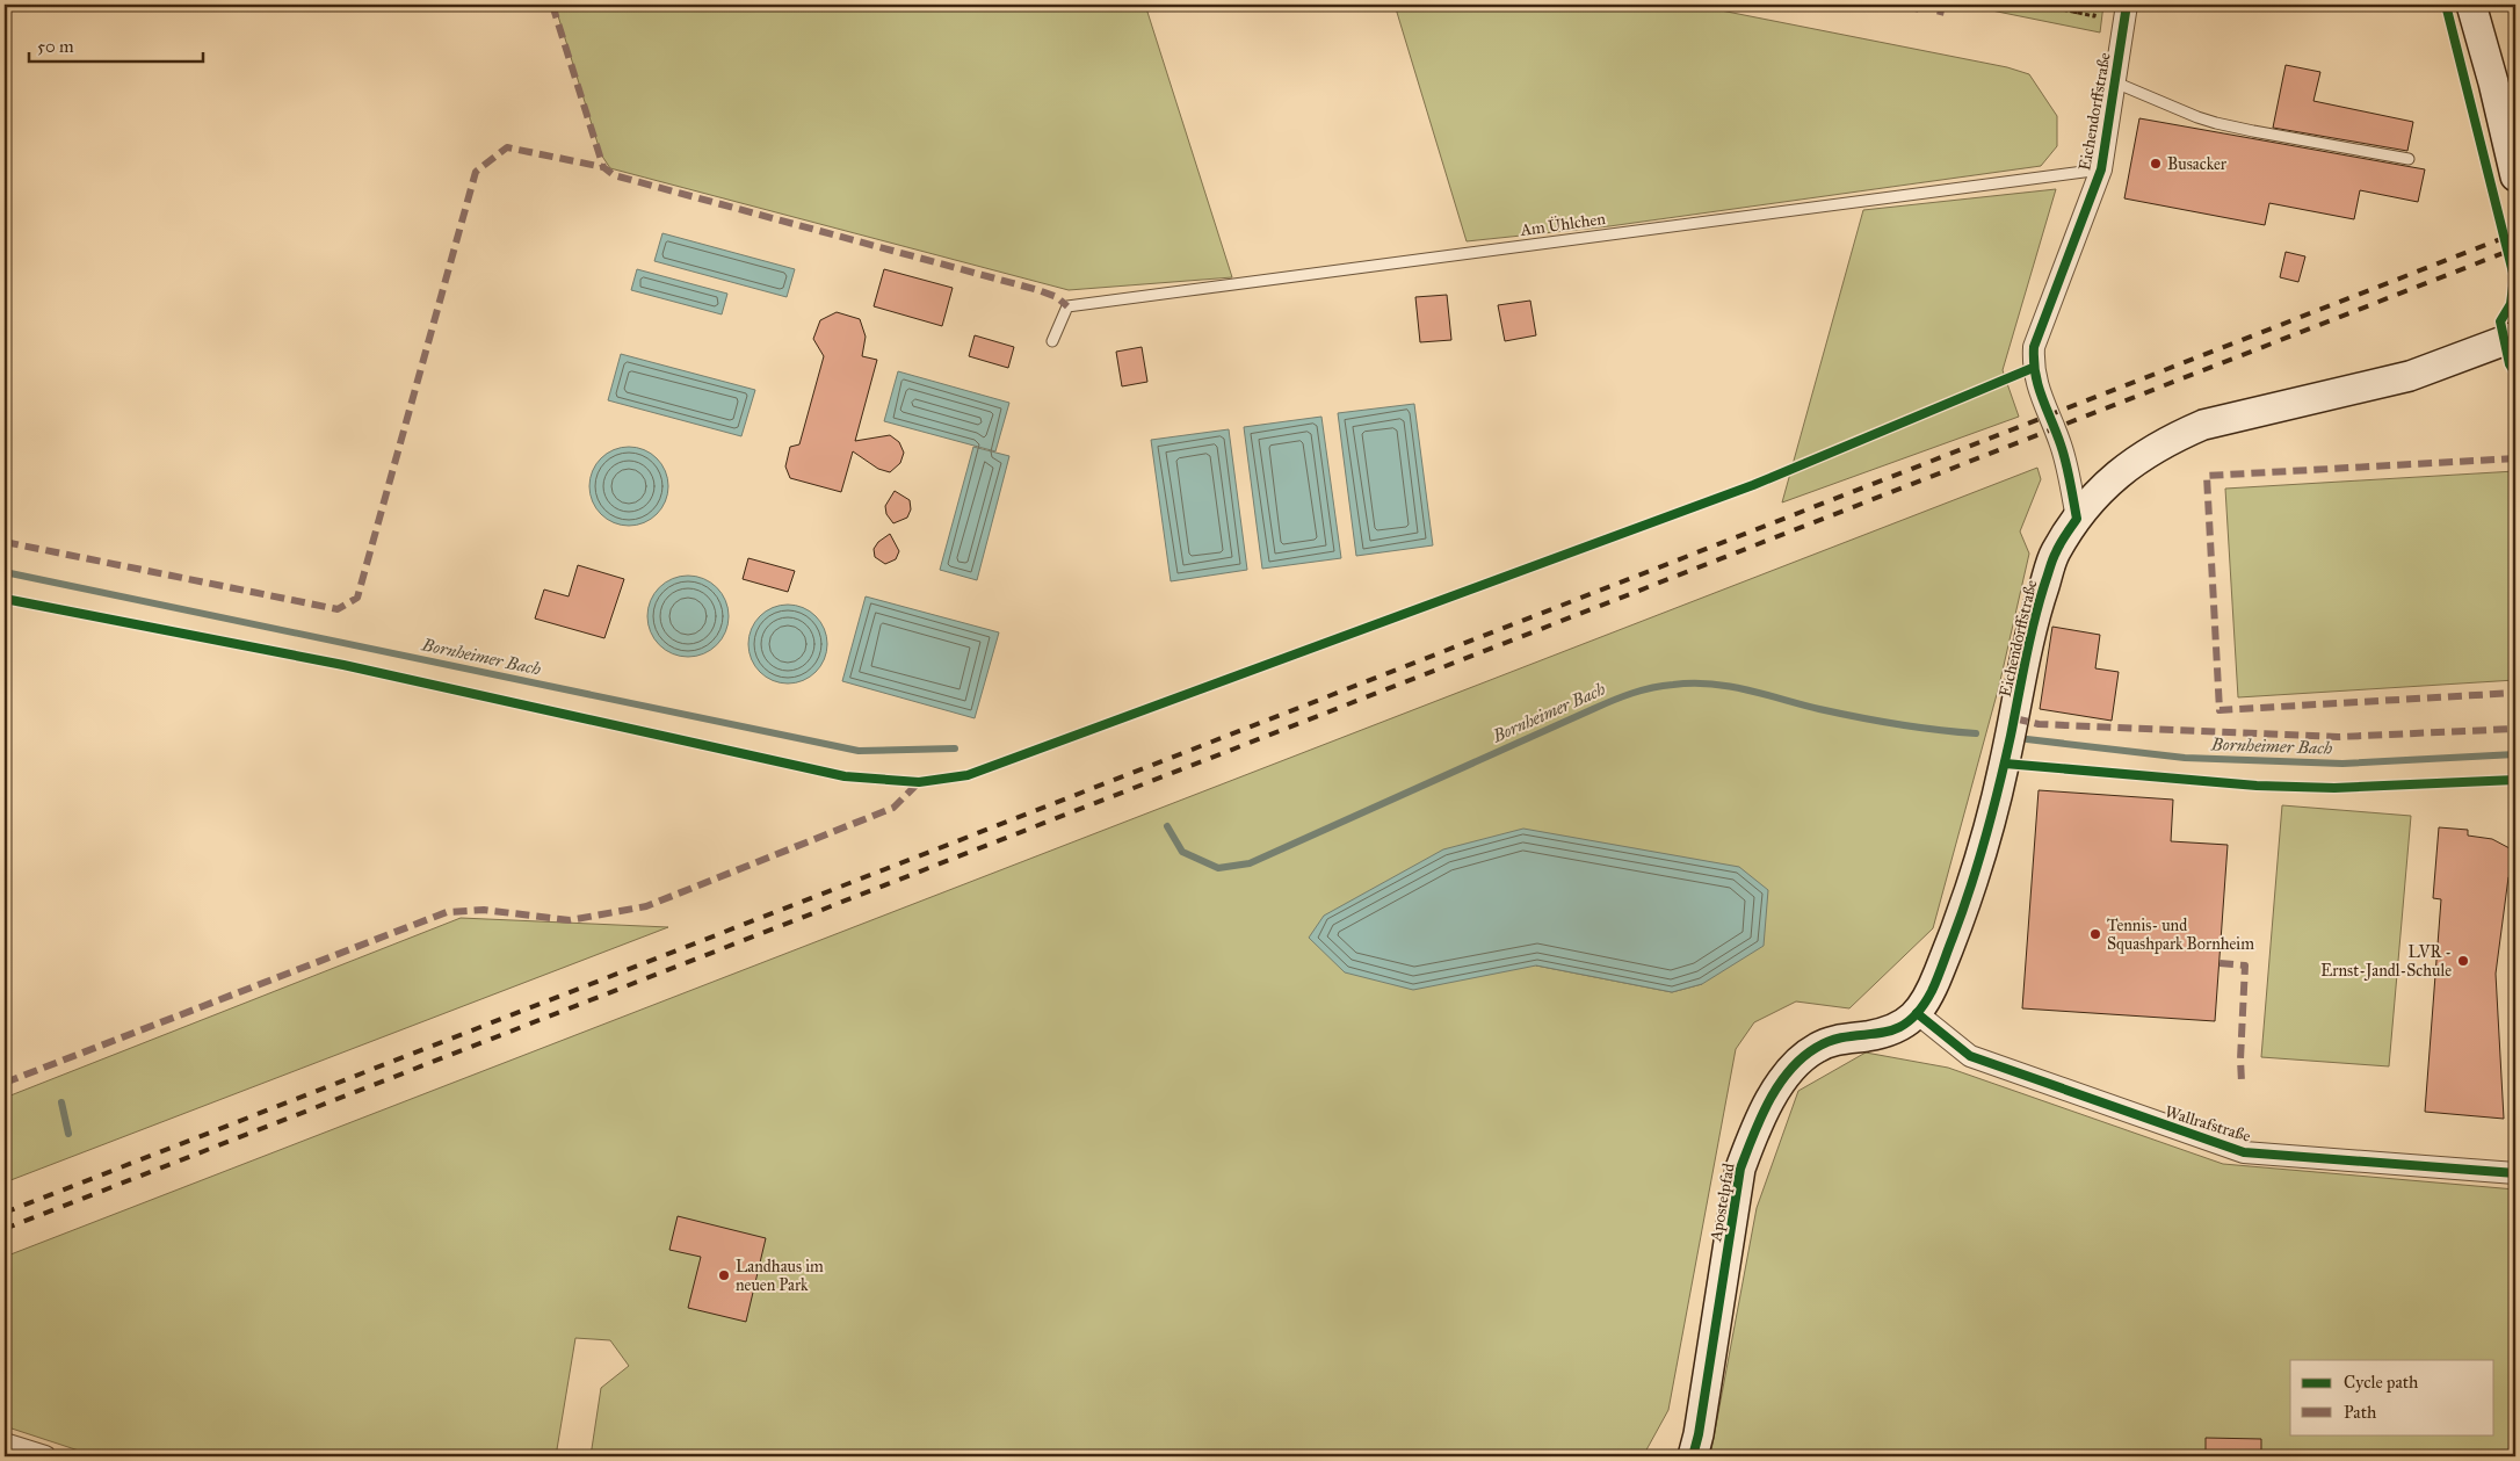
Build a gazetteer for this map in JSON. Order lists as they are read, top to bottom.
{
  "streets": {
    "street": ["Eichendorffstraße", "Wallrafstraße", "Apostelpfad"],
    "lane": ["Am Ühlchen"]
  },
  "crossings": [
    ["Eichendorffstraße", "Am Ühlchen"],
    ["Eichendorffstraße", "Wallrafstraße"],
    ["Eichendorffstraße", "Apostelpfad"],
    ["Wallrafstraße", "Apostelpfad"]
  ],
  "water": ["Bornheimer Bach"],
  "places": [
    "Busacker",
    "Tennis- und Squashpark Bornheim",
    "LVR - Ernst-Jandl-Schule",
    "Landhaus im neuen Park"
  ],
  "legend": ["Cycle path", "Path"],
  "scale_bar": "50 m"
}
